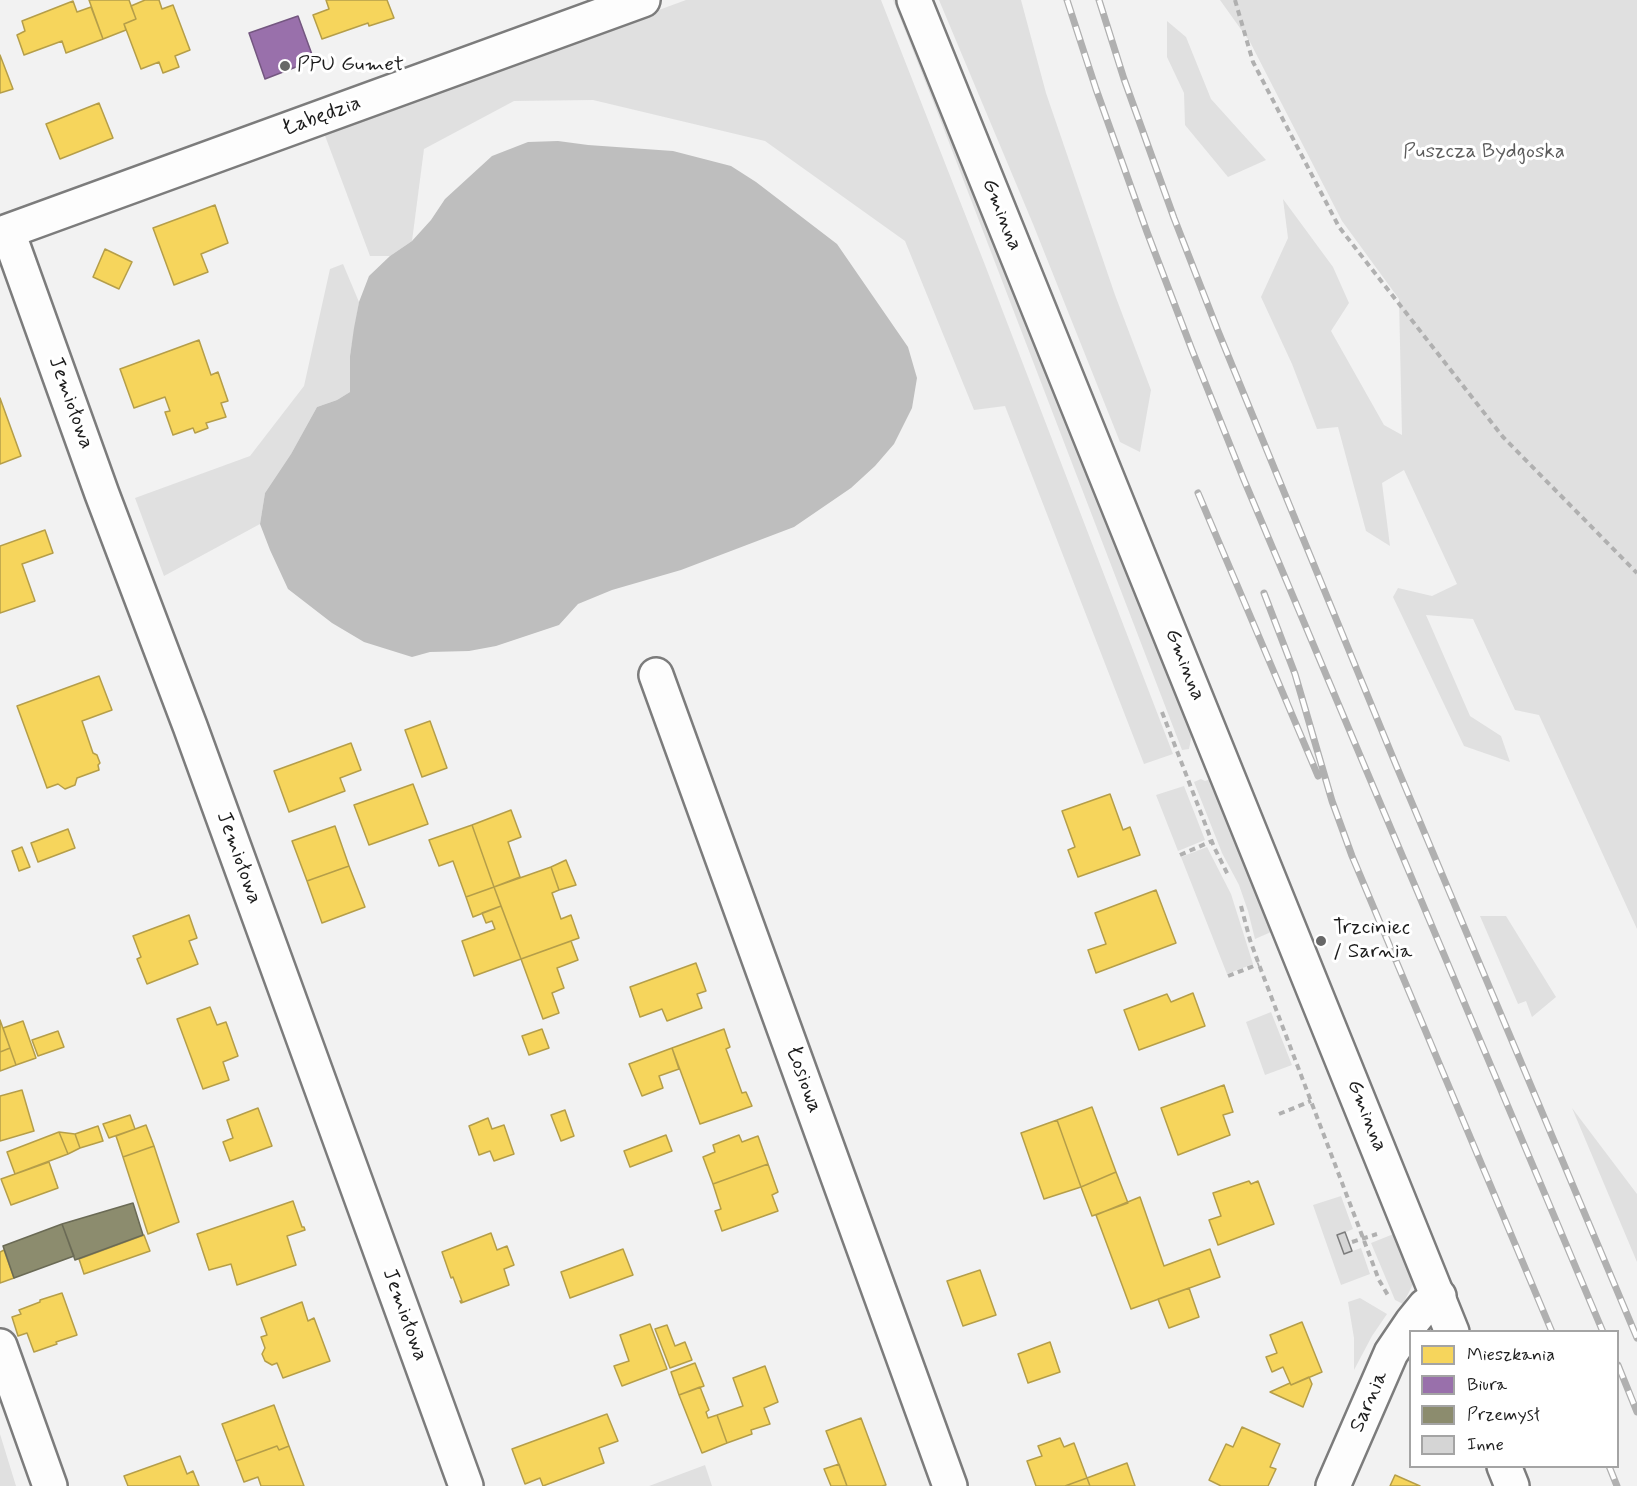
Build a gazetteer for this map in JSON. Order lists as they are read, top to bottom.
{
  "streets": {
    "street": [
      "Łabędzia",
      "Gminna",
      "Jemiołowa",
      "Łosiowa",
      "Sarnia"
    ]
  },
  "crossings": [
    ["Łabędzia", "Jemiołowa"],
    ["Gminna", "Sarnia"]
  ],
  "parks": ["Puszcza Bydgoska"],
  "places": ["PPU Gumet", "Trzciniec / Sarnia"],
  "legend": [
    "Mieszkania",
    "Biura",
    "Przemysł",
    "Inne"
  ]
}
